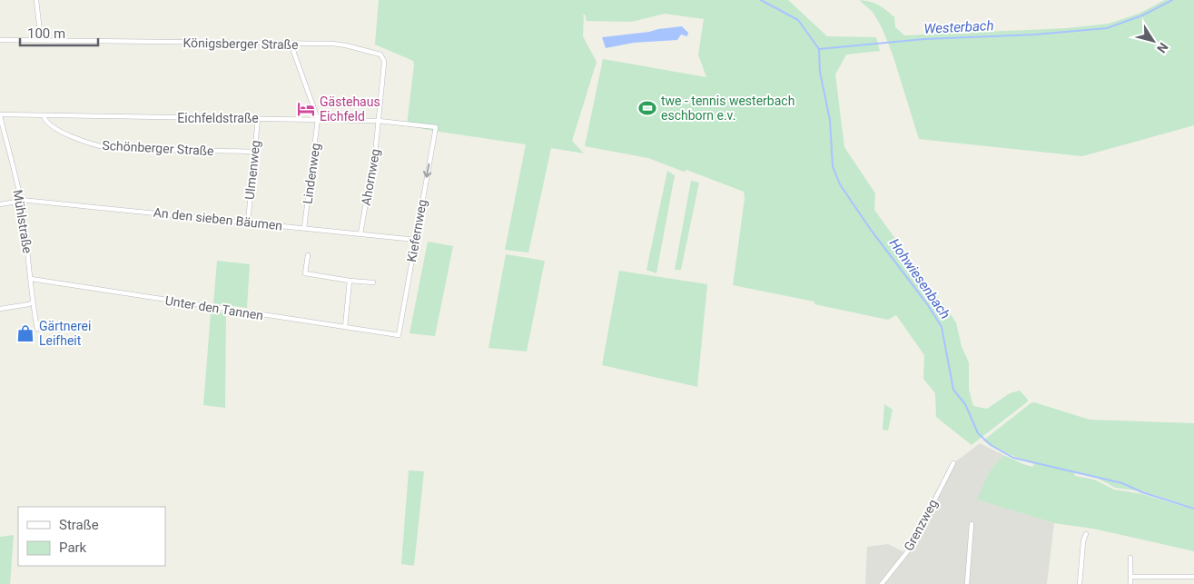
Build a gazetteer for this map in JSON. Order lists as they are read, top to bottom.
{
  "streets": {
    "street": [
      "Königsberger Straße",
      "Eichfeldstraße",
      "Schönberger Straße",
      "Ulmenweg",
      "Lindenweg",
      "Ahornweg",
      "An den sieben Bäumen",
      "Mühlstraße",
      "Kiefernweg",
      "Unter den Tannen",
      "Grenzweg"
    ]
  },
  "crossings": [
    ["Königsberger Straße", "Ahornweg"],
    ["Eichfeldstraße", "Schönberger Straße"],
    ["Eichfeldstraße", "Ulmenweg"],
    ["Eichfeldstraße", "Lindenweg"],
    ["Eichfeldstraße", "Ahornweg"],
    ["Eichfeldstraße", "Mühlstraße"],
    ["Eichfeldstraße", "Kiefernweg"],
    ["Schönberger Straße", "Ulmenweg"],
    ["Ulmenweg", "An den sieben Bäumen"],
    ["Lindenweg", "An den sieben Bäumen"],
    ["Ahornweg", "An den sieben Bäumen"],
    ["An den sieben Bäumen", "Mühlstraße"],
    ["An den sieben Bäumen", "Kiefernweg"],
    ["Mühlstraße", "Unter den Tannen"],
    ["Kiefernweg", "Unter den Tannen"]
  ],
  "one_way": ["Kiefernweg"],
  "water": ["Westerbach", "Hohwiesenbach"],
  "places": {
    "sports": ["twe - tennis westerbach eschborn e.v."],
    "hotel": ["Gästehaus Eichfeld"],
    "shop": ["Gärtnerei Leifheit"]
  },
  "legend": ["Straße", "Park"],
  "scale_bar": "100 m",
  "north": "bottom right"
}
